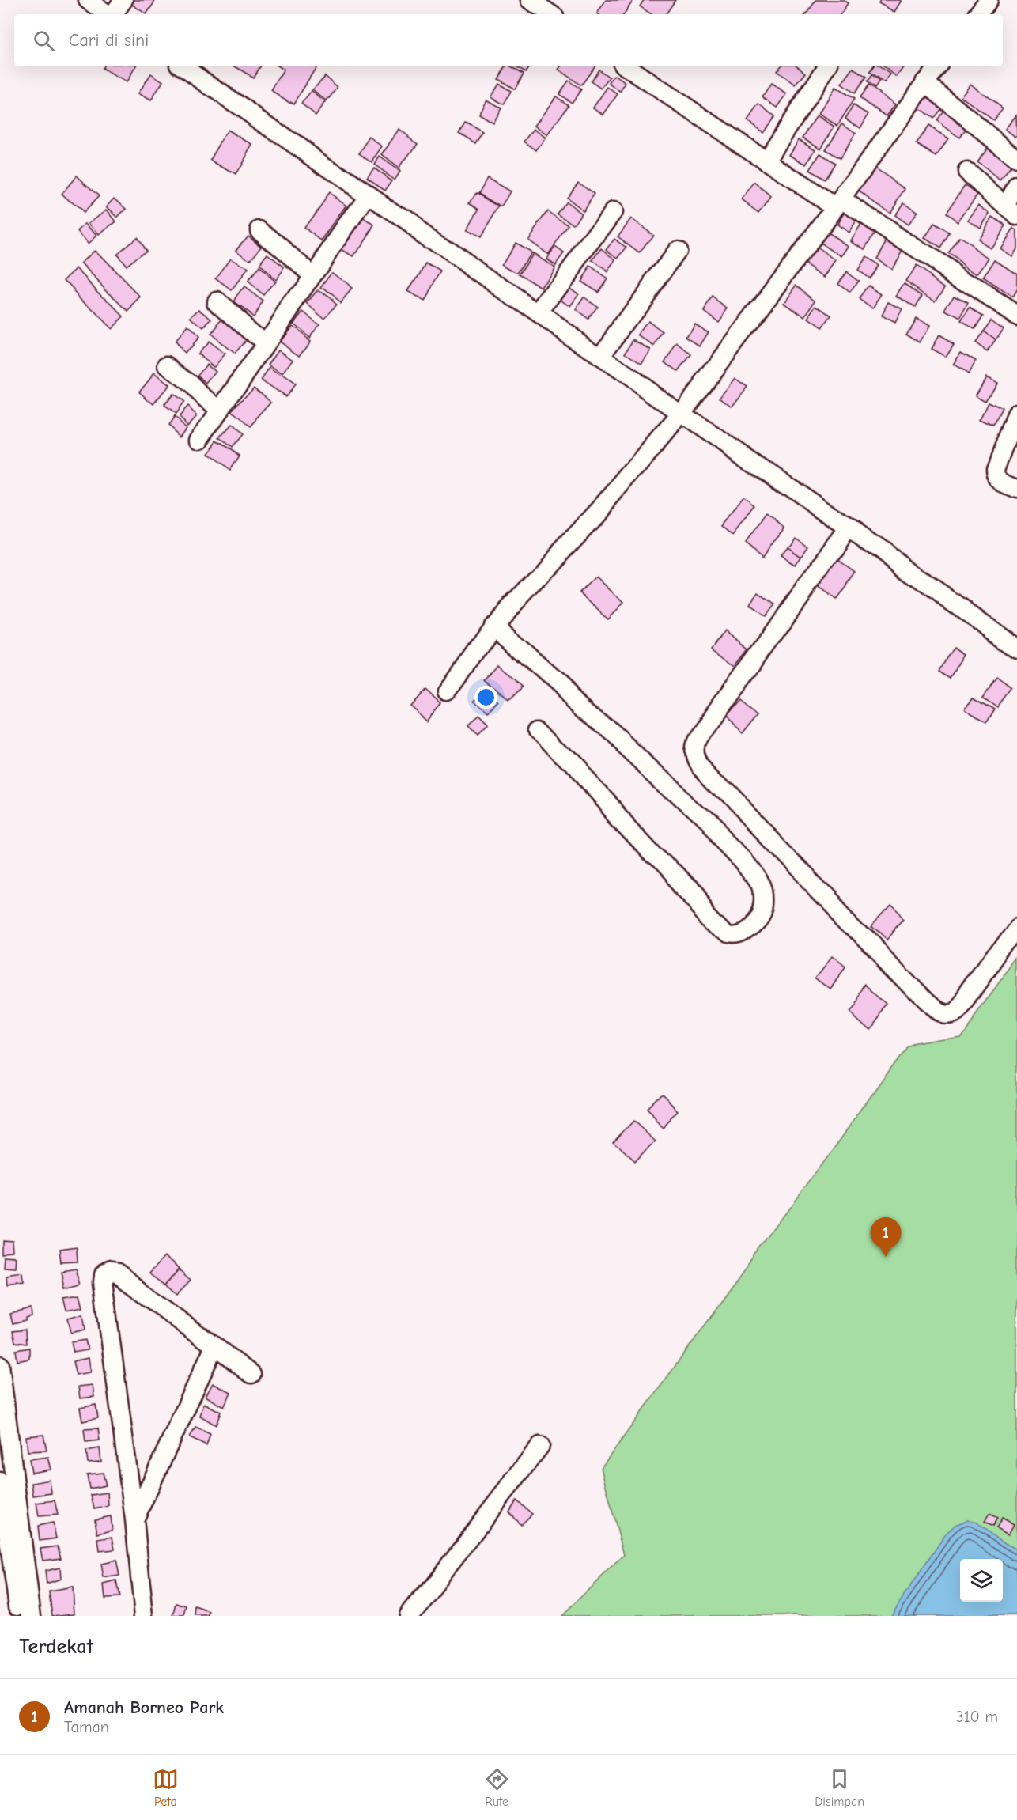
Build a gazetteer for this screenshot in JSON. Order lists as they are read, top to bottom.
{
  "page": {
    "search": "Cari di sini",
    "pins": "1",
    "heading": "Terdekat",
    "list": [
      {
        "mark": "1",
        "name": "Amanah Borneo Park",
        "note": "Taman",
        "value": "310 m"
      }
    ],
    "nav": ["Peta", "Rute", "Disimpan"]
  }
}
